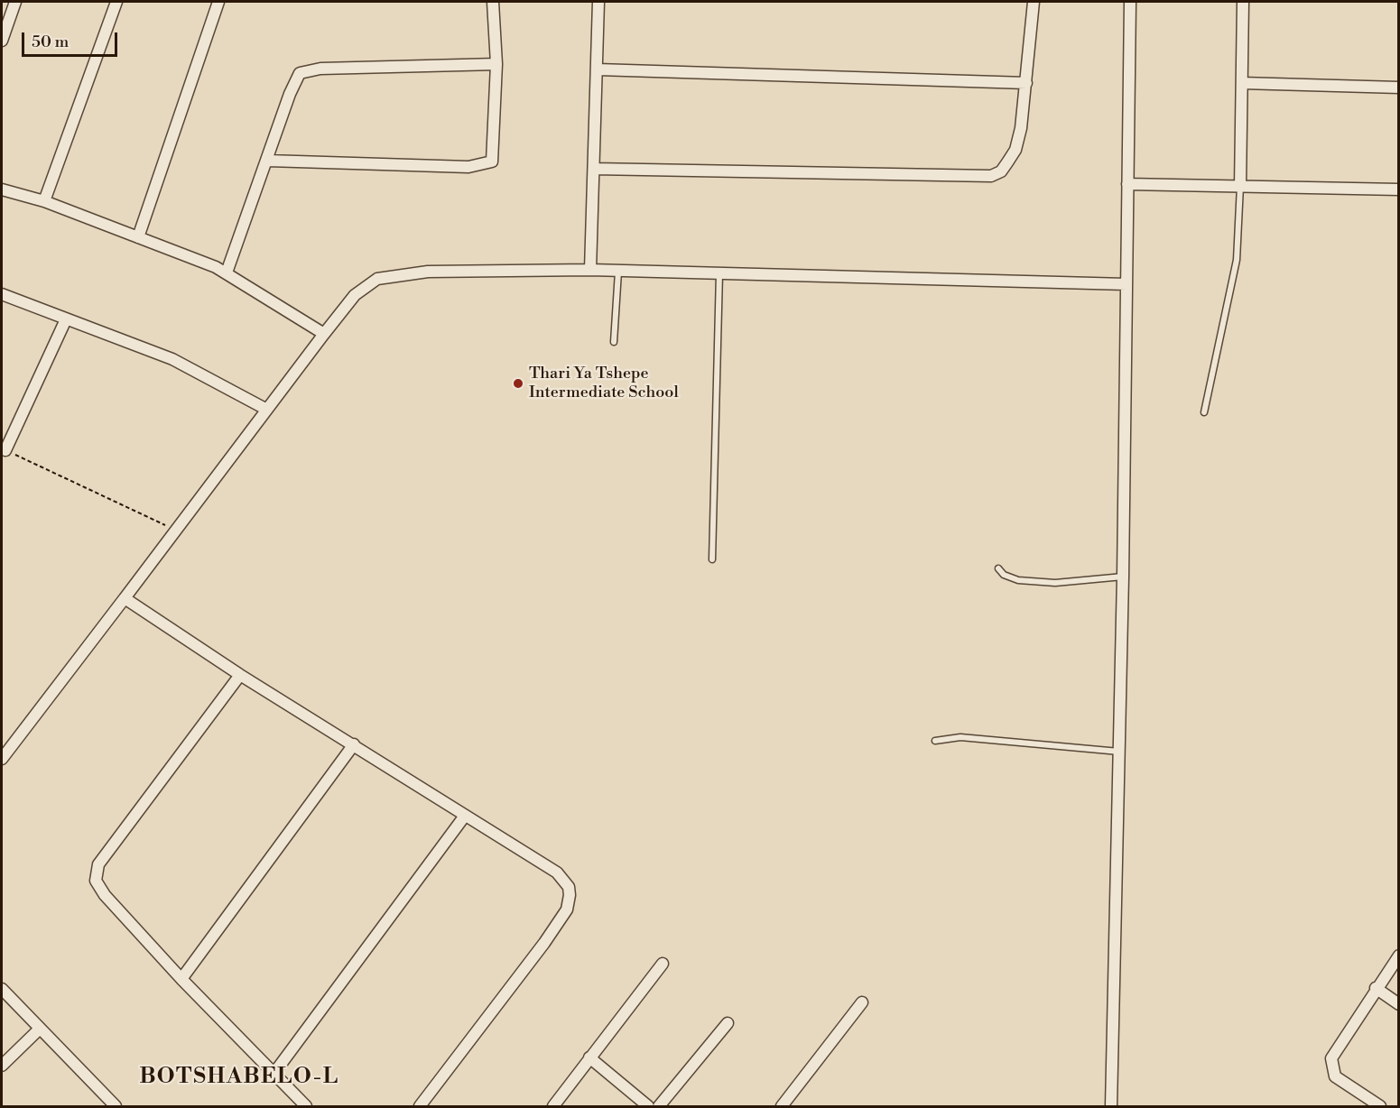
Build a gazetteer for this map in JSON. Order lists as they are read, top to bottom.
{
  "districts": ["BOTSHABELO-L"],
  "places": ["Thari Ya Tshepe Intermediate School"],
  "scale_bar": "50 m"
}
